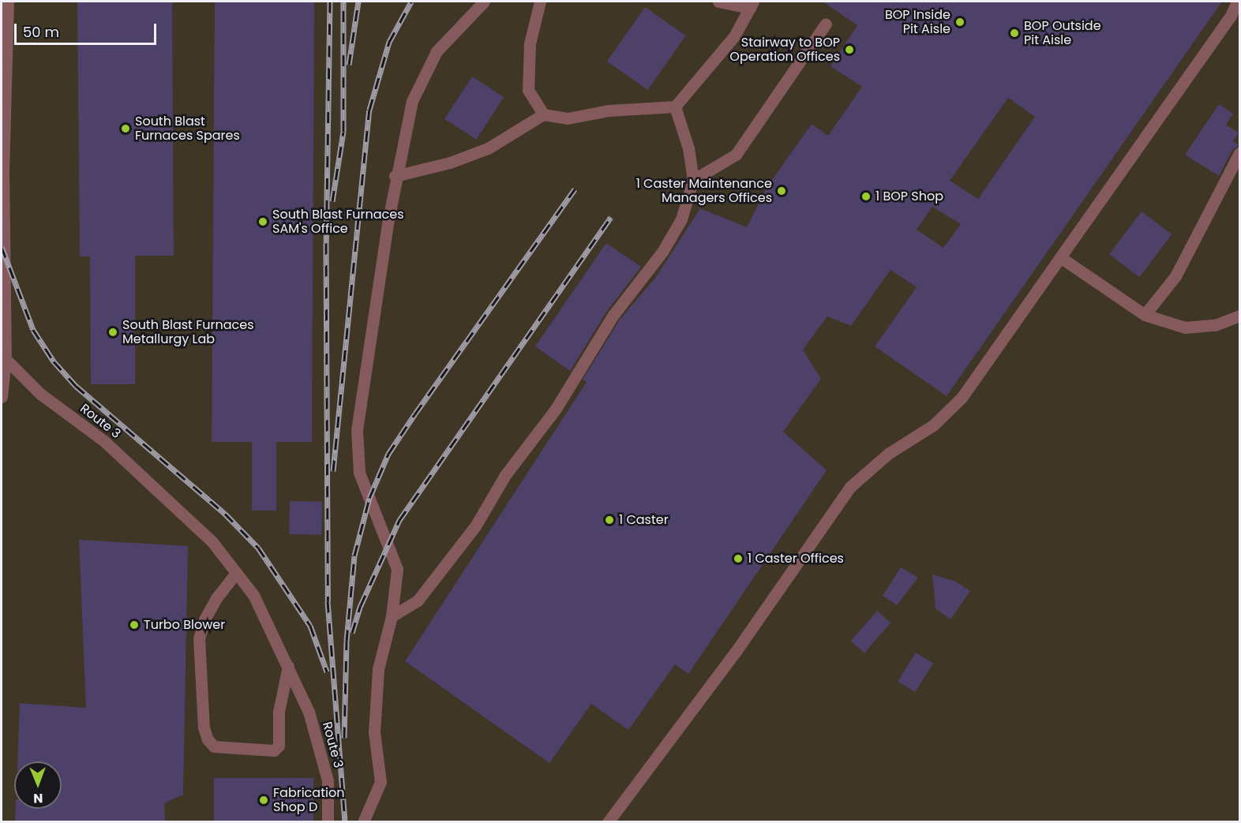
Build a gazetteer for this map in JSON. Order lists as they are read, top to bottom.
{
  "streets": {
    "street": ["Route 3"]
  },
  "places": [
    "BOP Inside Pit Aisle",
    "BOP Outside Pit Aisle",
    "Stairway to BOP Operation Offices",
    "South Blast Furnaces Spares",
    "1 Caster Maintenance Managers Offices",
    "1 BOP Shop",
    "South Blast Furnaces SAM's Office",
    "South Blast Furnaces Metallurgy Lab",
    "1 Caster",
    "1 Caster Offices",
    "Turbo Blower",
    "Fabrication Shop D"
  ],
  "scale_bar": "50 m",
  "north": "bottom"
}
